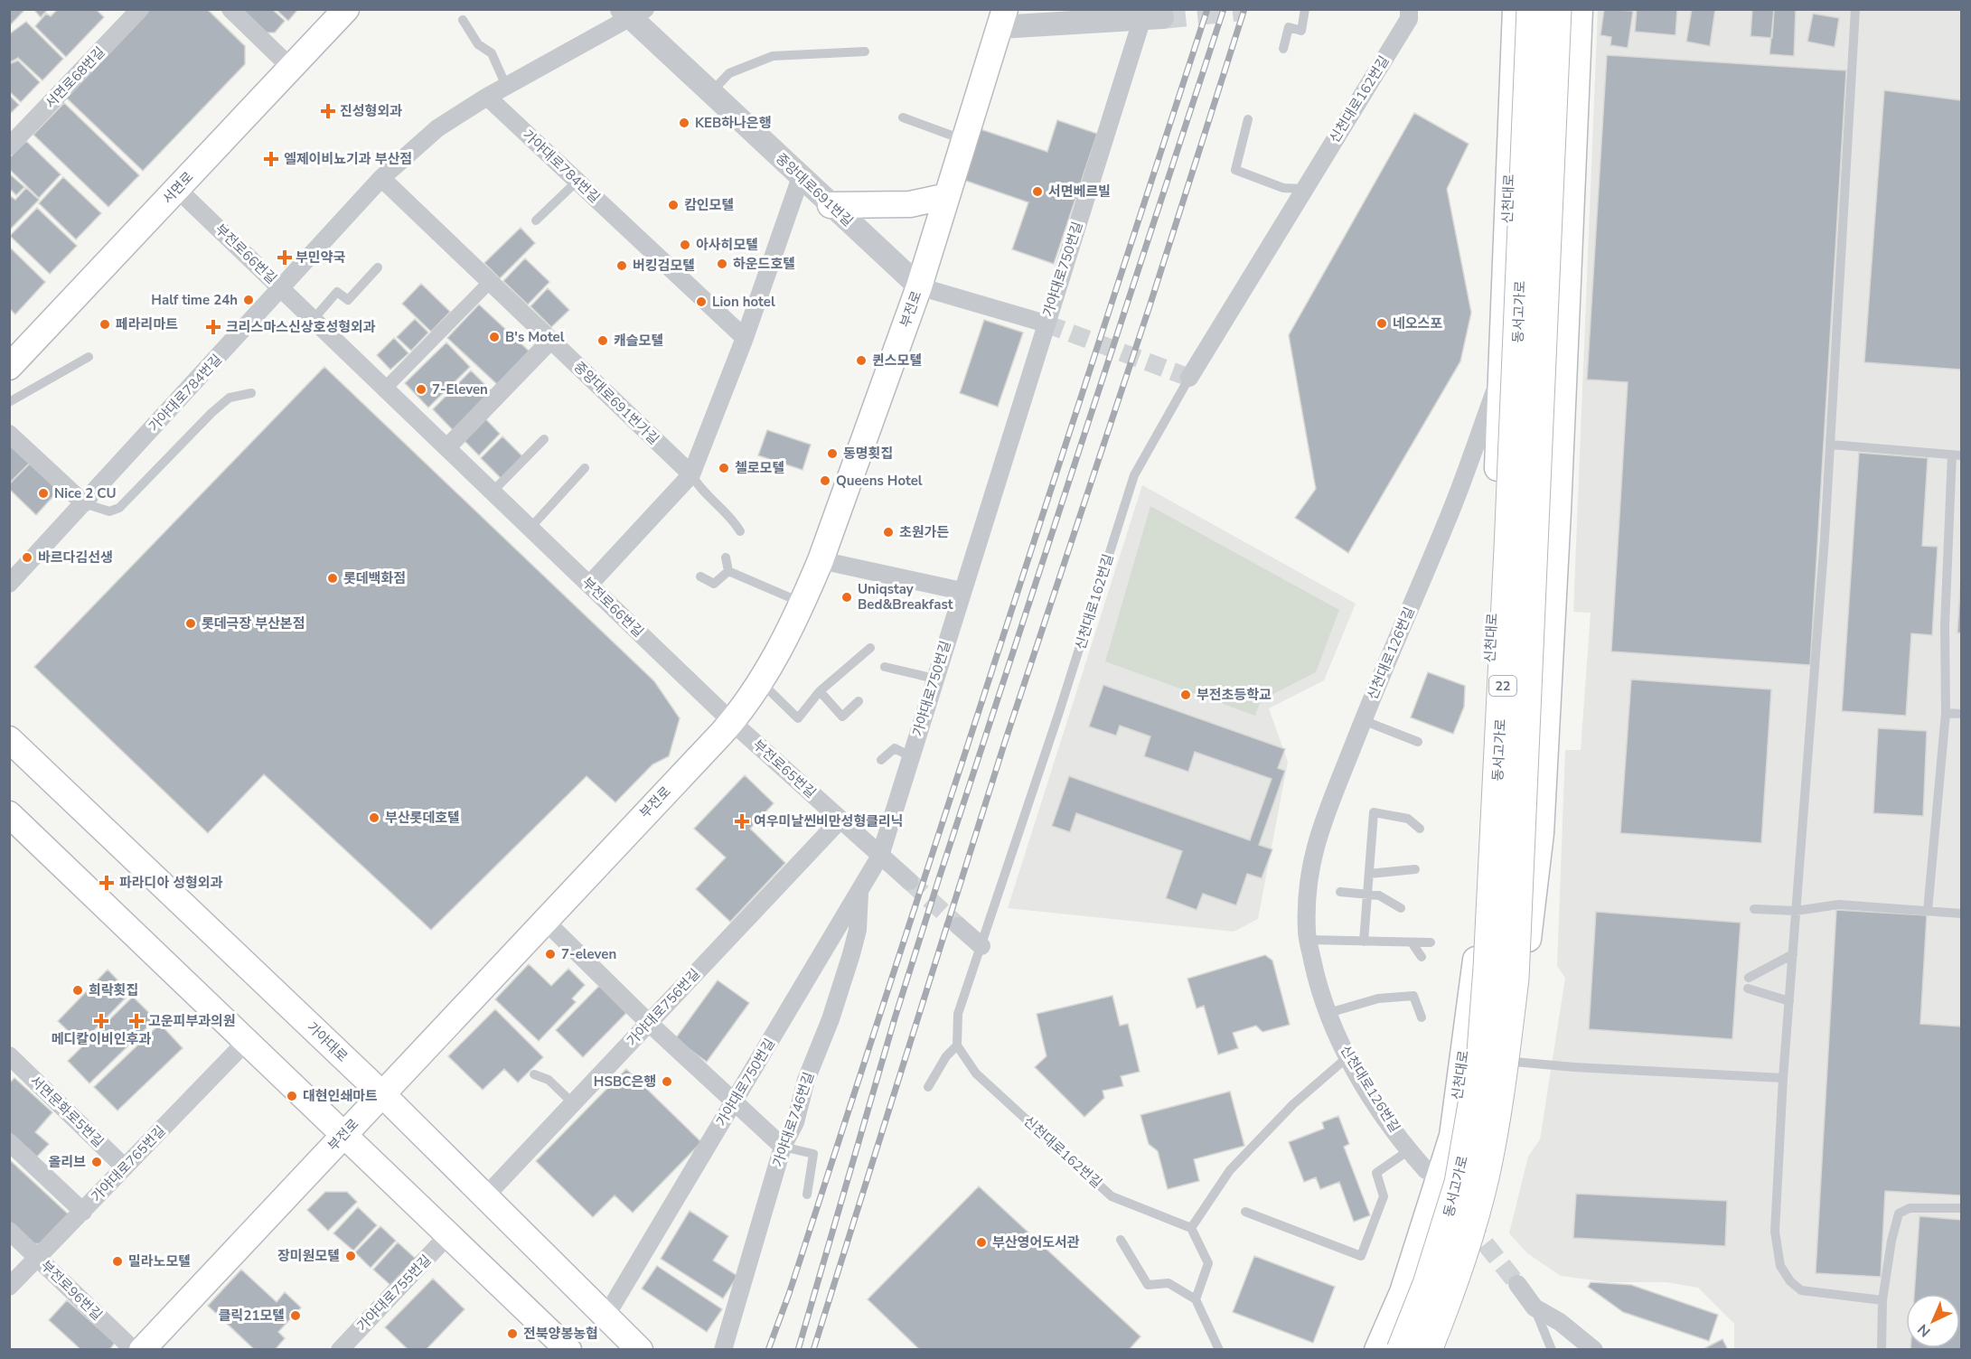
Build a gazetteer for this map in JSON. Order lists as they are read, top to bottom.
{
  "streets": {
    "highway": ["동서고가로", "22"],
    "main road": [
      "서면로",
      "신천대로",
      "부전로",
      "가야대로"
    ],
    "street": [
      "서면로68번길",
      "신천대로162번길",
      "가야대로784번길",
      "중앙대로691번길",
      "부전로66번길",
      "가야대로750번길",
      "중앙대로691번가길",
      "신천대로126번길",
      "부전로65번길",
      "가야대로756번길",
      "서면문화로5번길",
      "가야대로746번길",
      "가야대로765번길",
      "부전로96번길",
      "가야대로755번길"
    ]
  },
  "crossings": [
    ["가야대로784번길", "중앙대로691번길"],
    ["가야대로784번길", "부전로66번길"],
    ["서면로", "부전로66번길"],
    ["중앙대로691번길", "부전로"],
    ["신천대로", "신천대로126번길"],
    ["부전로66번길", "부전로"],
    ["부전로66번길", "부전로65번길"],
    ["가야대로750번길", "부전로65번길"],
    ["가야대로750번길", "가야대로746번길"],
    ["부전로", "부전로65번길"],
    ["부전로", "가야대로"],
    ["부전로65번길", "가야대로756번길"],
    ["가야대로756번길", "가야대로"],
    ["서면문화로5번길", "가야대로765번길"],
    ["가야대로765번길", "부전로96번길"]
  ],
  "places": {
    "health": [
      "진성형외과",
      "엘제이비뇨기과 부산점",
      "부민약국",
      "크리스마스신상호성형외과",
      "여우미날씬비만성형클리닉",
      "파라디아 성형외과",
      "메디칼이비인후과",
      "고운피부과의원"
    ],
    "other": [
      "KEB하나은행",
      "서면베르빌",
      "캄인모텔",
      "아사히모텔",
      "하운드호텔",
      "버킹검모텔",
      "Half time 24h",
      "Lion hotel",
      "네오스포",
      "페라리마트",
      "B's Motel",
      "캐슬모텔",
      "퀸스모텔",
      "7-Eleven",
      "동명횟집",
      "첼로모텔",
      "Queens Hotel",
      "Nice 2 CU",
      "초원가든",
      "바르다김선생",
      "롯데백화점",
      "Uniqstay Bed&Breakfast",
      "롯데극장 부산본점",
      "부전초등학교",
      "부산롯데호텔",
      "7-eleven",
      "희락횟집",
      "HSBC은행",
      "대현인쇄마트",
      "올리브",
      "부산영어도서관",
      "장미원모텔",
      "밀라노모텔",
      "클릭21모텔",
      "전북양봉농협"
    ]
  },
  "north": "bottom left"
}
